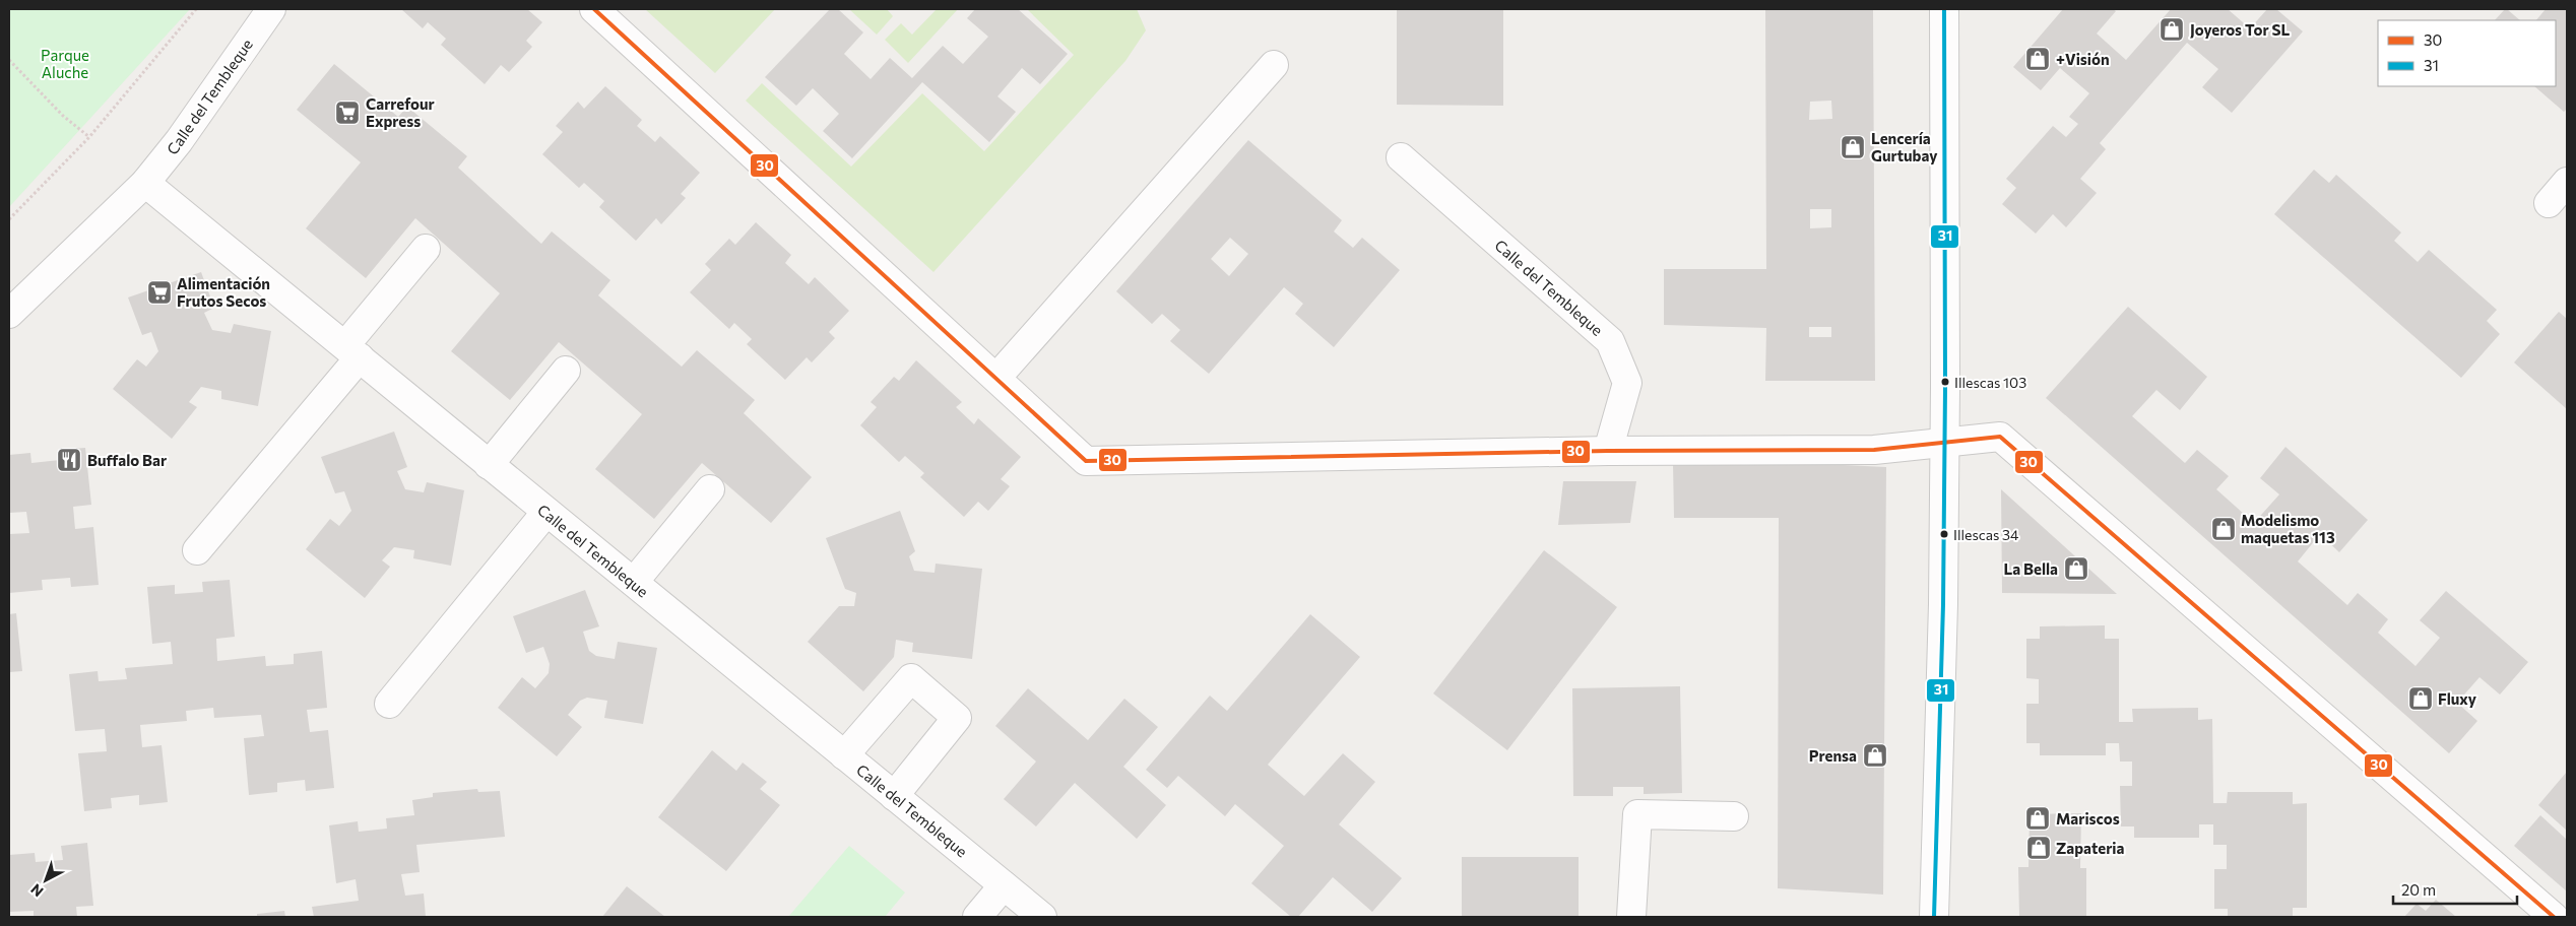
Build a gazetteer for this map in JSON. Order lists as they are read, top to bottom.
{
  "streets": {
    "street": ["Calle del Tembleque"]
  },
  "parks": ["Parque Aluche"],
  "places": {
    "shop": [
      "Joyeros Tor SL",
      "+Visión",
      "Lencería Gurtubay",
      "Modelismo maquetas 113",
      "La Bella",
      "Fluxy",
      "Prensa",
      "Mariscos",
      "Zapateria"
    ],
    "supermarket": ["Carrefour Express", "Alimentación Frutos Secos"],
    "other": ["Illescas 103", "Illescas 34"],
    "restaurant": ["Buffalo Bar"]
  },
  "lines": ["transit line 30", "transit line 31"],
  "legend": ["30", "31"],
  "scale_bar": "20 m",
  "north": "bottom left"
}
